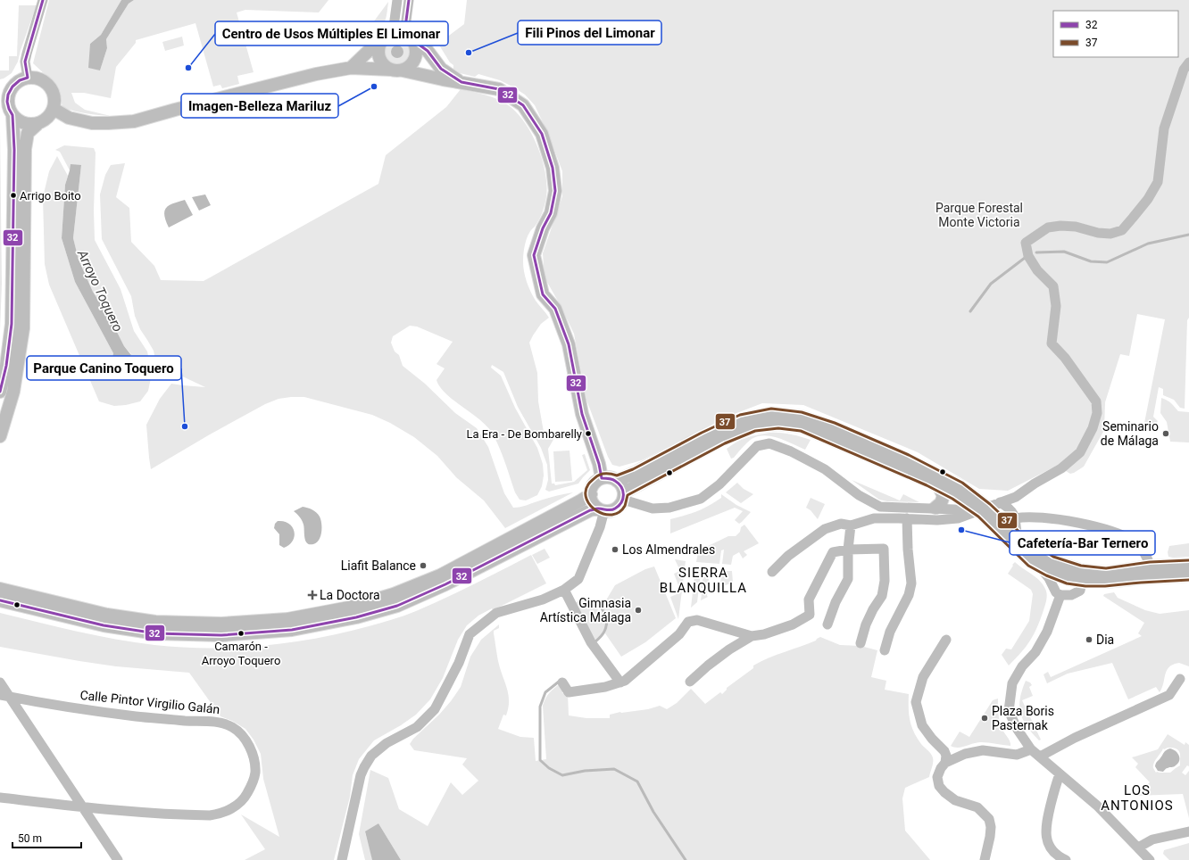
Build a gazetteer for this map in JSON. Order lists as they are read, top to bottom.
{
  "streets": {
    "street": ["Calle Pintor Virgilio Galán"]
  },
  "districts": ["SIERRA BLANQUILLA", "LOS ANTONIOS"],
  "water": ["Arroyo Toquero"],
  "parks": ["Parque Forestal Monte Victoria"],
  "places": {
    "other": [
      "Fili Pinos del Limonar",
      "Centro de Usos Múltiples El Limonar",
      "Imagen-Belleza Mariluz",
      "Arrigo Boito",
      "Parque Canino Toquero",
      "La Era - De Bombarelly",
      "Seminario de Málaga",
      "Cafetería-Bar Ternero",
      "Los Almendrales",
      "Liafit Balance",
      "Gimnasia Artística Málaga",
      "Camarón - Arroyo Toquero",
      "Dia",
      "Plaza Boris Pasternak"
    ],
    "health": ["La Doctora"]
  },
  "lines": ["transit line 32", "transit line 37"],
  "legend": ["32", "37"],
  "scale_bar": "50 m"
}
